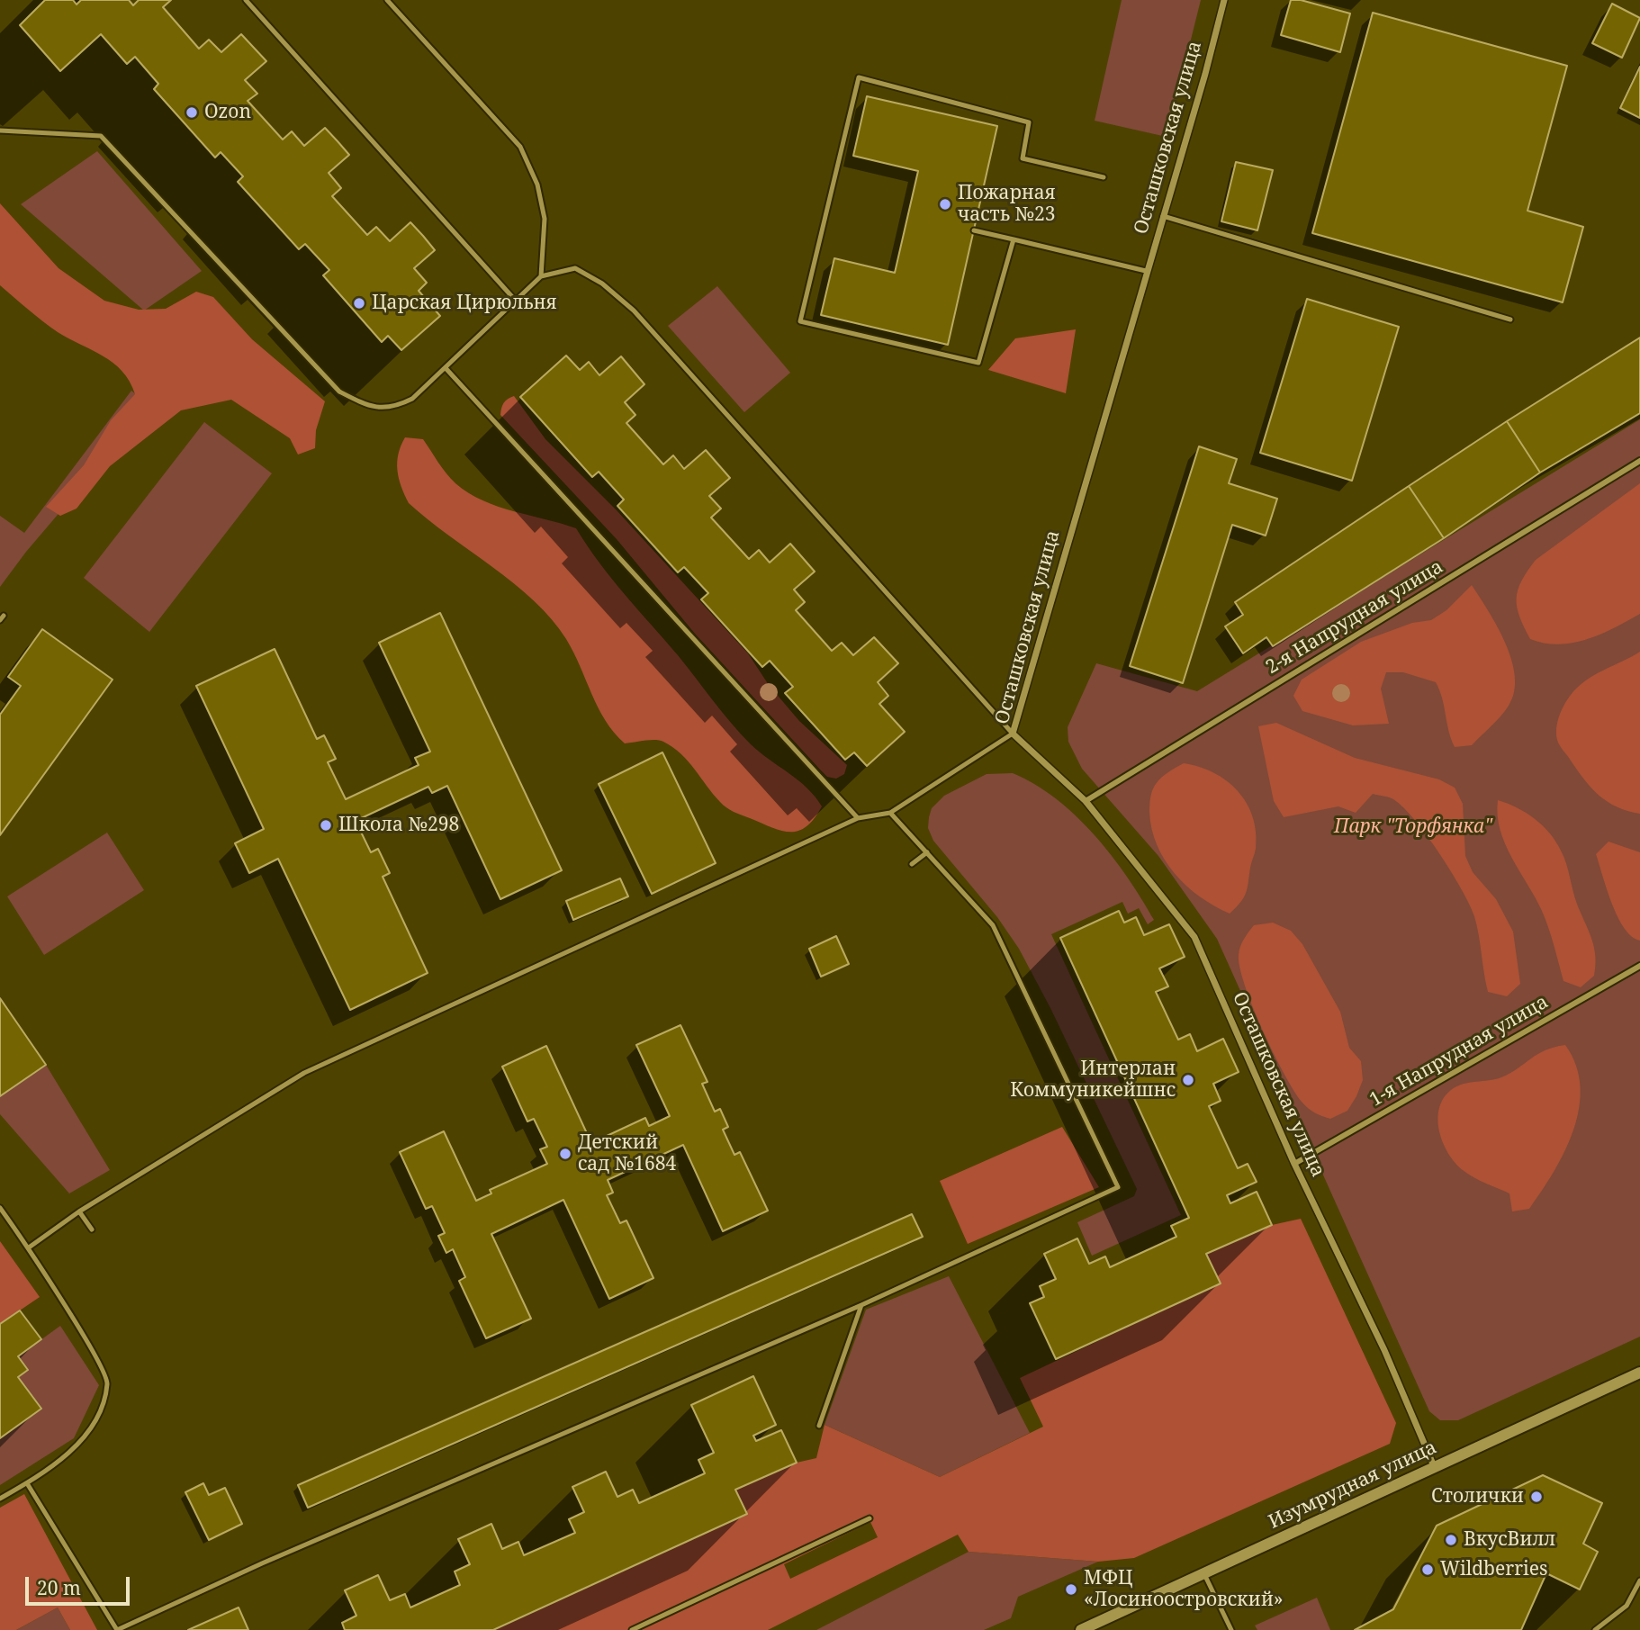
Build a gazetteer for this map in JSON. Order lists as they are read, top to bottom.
{
  "streets": {
    "street": [
      "Осташковская улица",
      "2-я Напрудная улица",
      "1-я Напрудная улица",
      "Изумрудная улица"
    ]
  },
  "crossings": [
    ["Осташковская улица", "2-я Напрудная улица"],
    ["Осташковская улица", "1-я Напрудная улица"],
    ["Осташковская улица", "Изумрудная улица"]
  ],
  "parks": ["Парк \"Торфянка\""],
  "places": [
    "Ozon",
    "Пожарная часть №23",
    "Царская Цирюльня",
    "Школа №298",
    "Интерлан Коммуникейшнс",
    "Детский сад №1684",
    "Столички",
    "ВкусВилл",
    "Wildberries",
    "МФЦ «Лосиноостровский»"
  ],
  "scale_bar": "20 m"
}
